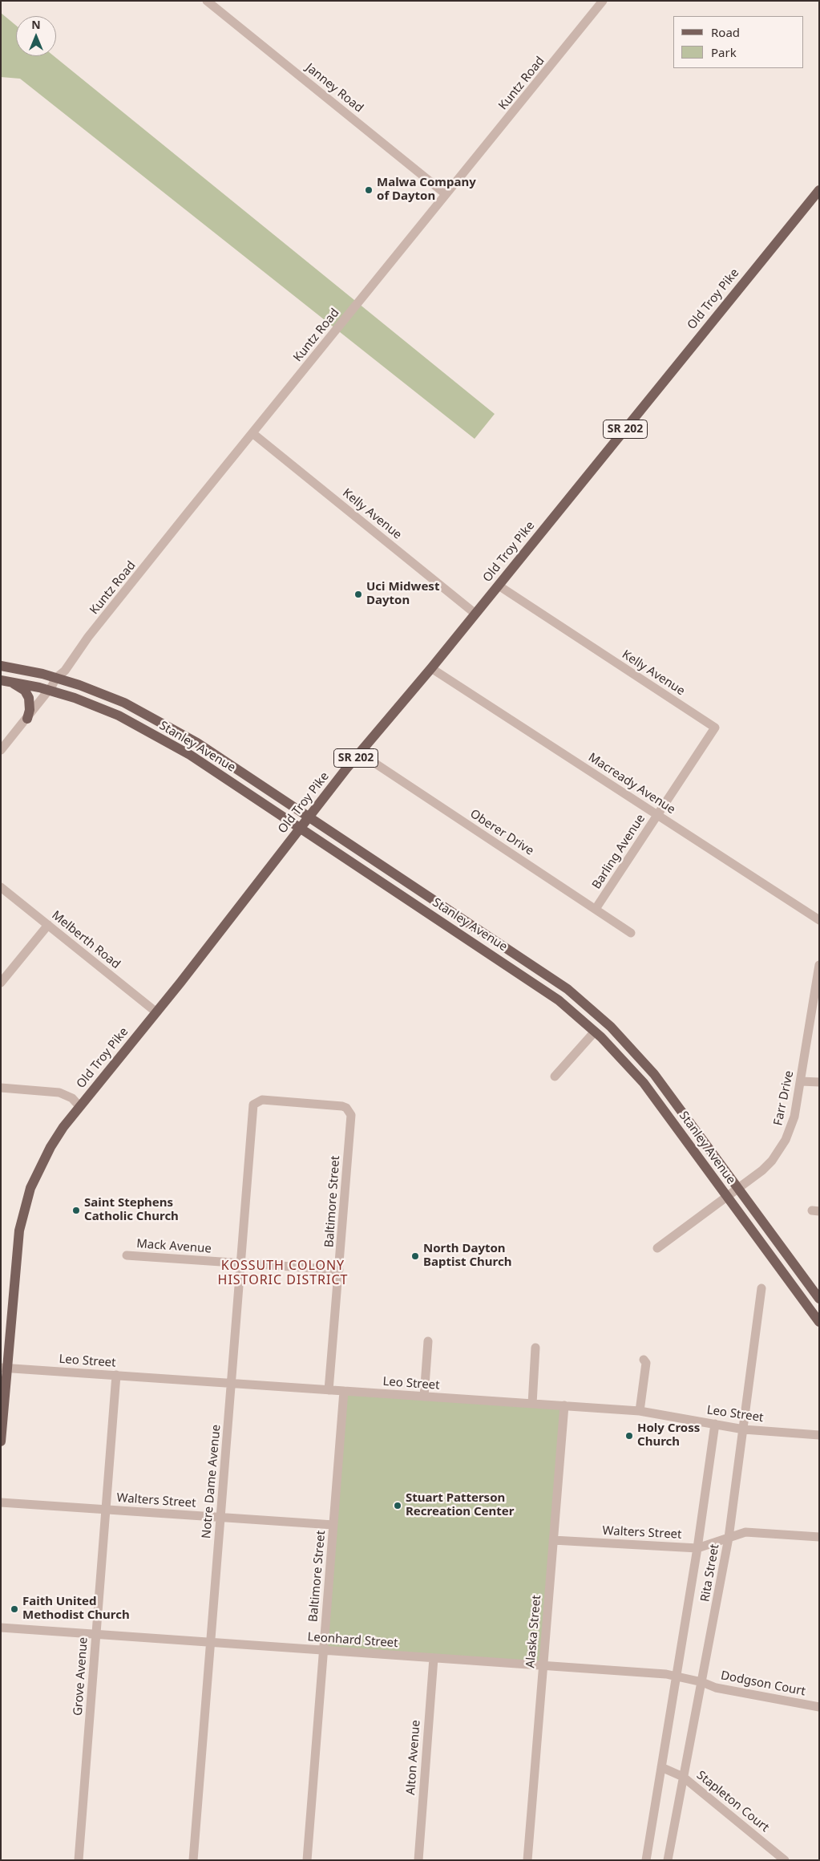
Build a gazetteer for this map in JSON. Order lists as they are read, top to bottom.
{
  "streets": {
    "main road": ["Old Troy Pike", "SR 202", "Stanley Avenue"],
    "street": [
      "Kuntz Road",
      "Janney Road",
      "Kelly Avenue",
      "Macready Avenue",
      "Oberer Drive",
      "Barling Avenue",
      "Melberth Road",
      "Farr Drive",
      "Baltimore Street",
      "Mack Avenue",
      "Leo Street",
      "Notre Dame Avenue",
      "Walters Street",
      "Rita Street",
      "Alaska Street",
      "Leonhard Street",
      "Grove Avenue",
      "Dodgson Court",
      "Alton Avenue",
      "Stapleton Court"
    ]
  },
  "crossings": [
    ["Kuntz Road", "Janney Road"],
    ["Kuntz Road", "Kelly Avenue"],
    ["Kuntz Road", "Stanley Avenue"],
    ["Old Troy Pike", "Kelly Avenue"],
    ["Old Troy Pike", "Stanley Avenue"],
    ["Old Troy Pike", "Macready Avenue"],
    ["Old Troy Pike", "Oberer Drive"],
    ["Old Troy Pike", "Melberth Road"],
    ["Old Troy Pike", "Leo Street"],
    ["Kelly Avenue", "Barling Avenue"],
    ["Stanley Avenue", "Farr Drive"],
    ["Macready Avenue", "Barling Avenue"],
    ["Oberer Drive", "Barling Avenue"],
    ["Baltimore Street", "Mack Avenue"],
    ["Baltimore Street", "Leo Street"],
    ["Baltimore Street", "Notre Dame Avenue"],
    ["Baltimore Street", "Walters Street"],
    ["Baltimore Street", "Leonhard Street"],
    ["Mack Avenue", "Notre Dame Avenue"],
    ["Leo Street", "Notre Dame Avenue"],
    ["Leo Street", "Rita Street"],
    ["Leo Street", "Alaska Street"],
    ["Leo Street", "Grove Avenue"],
    ["Notre Dame Avenue", "Walters Street"],
    ["Notre Dame Avenue", "Leonhard Street"],
    ["Walters Street", "Rita Street"],
    ["Walters Street", "Alaska Street"],
    ["Walters Street", "Grove Avenue"],
    ["Rita Street", "Leonhard Street"],
    ["Rita Street", "Dodgson Court"],
    ["Rita Street", "Stapleton Court"],
    ["Alaska Street", "Leonhard Street"],
    ["Leonhard Street", "Grove Avenue"],
    ["Leonhard Street", "Dodgson Court"],
    ["Leonhard Street", "Alton Avenue"]
  ],
  "districts": ["KOSSUTH COLONY HISTORIC DISTRICT"],
  "places": [
    "Malwa Company of Dayton",
    "Uci Midwest Dayton",
    "Saint Stephens Catholic Church",
    "North Dayton Baptist Church",
    "Holy Cross Church",
    "Stuart Patterson Recreation Center",
    "Faith United Methodist Church"
  ],
  "legend": ["Road", "Park"],
  "north": "top"
}
